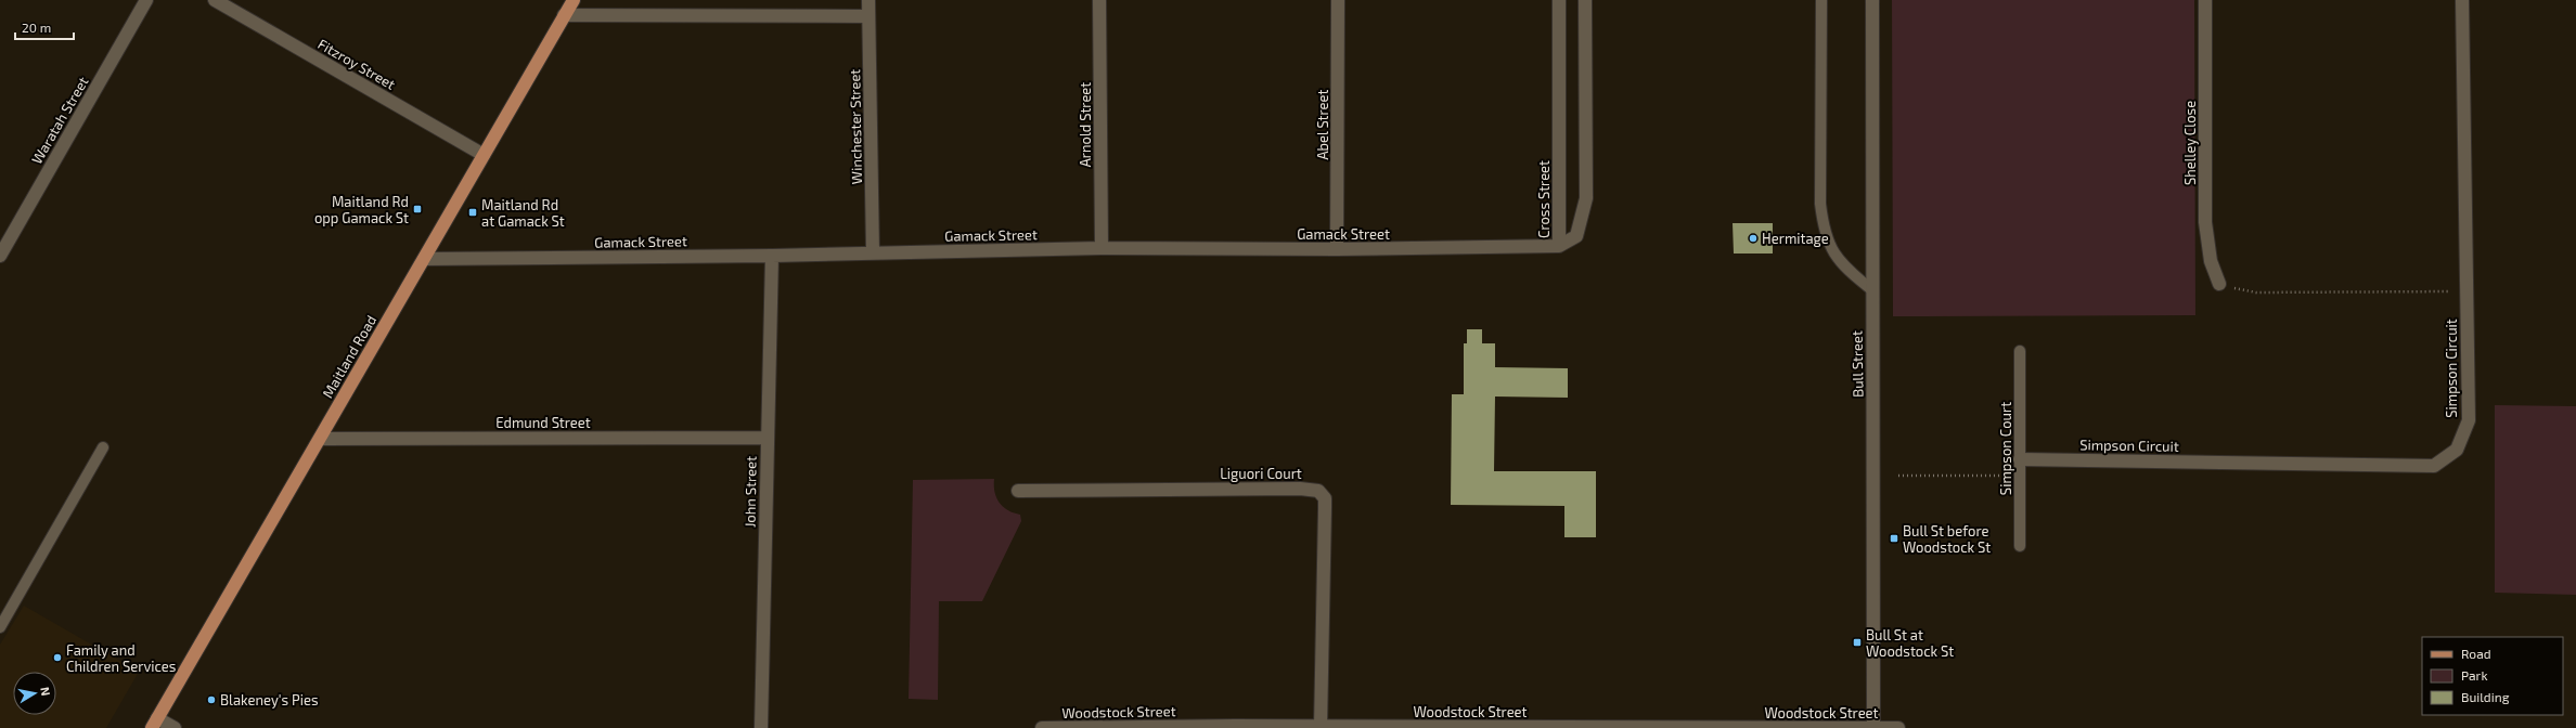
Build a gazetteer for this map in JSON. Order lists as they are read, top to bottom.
{
  "streets": {
    "main road": ["Maitland Road"],
    "street": [
      "Fitzroy Street",
      "Waratah Street",
      "Arnold Street",
      "Abel Street",
      "Winchester Street",
      "Shelley Close",
      "Cross Street",
      "Gamack Street",
      "Bull Street",
      "Simpson Circuit",
      "Edmund Street",
      "Liguori Court",
      "John Street",
      "Woodstock Street"
    ],
    "lane": ["Simpson Court"]
  },
  "crossings": [
    ["Fitzroy Street", "Maitland Road"],
    ["Arnold Street", "Gamack Street"],
    ["Abel Street", "Gamack Street"],
    ["Winchester Street", "Gamack Street"],
    ["Cross Street", "Gamack Street"],
    ["Gamack Street", "Maitland Road"],
    ["Gamack Street", "John Street"],
    ["Maitland Road", "Edmund Street"],
    ["Bull Street", "Woodstock Street"],
    ["Simpson Circuit", "Simpson Court"],
    ["Edmund Street", "John Street"],
    ["Liguori Court", "Woodstock Street"]
  ],
  "places": {
    "transit": [
      "Maitland Rd opp Gamack St",
      "Maitland Rd at Gamack St",
      "Bull St before Woodstock St",
      "Bull St at Woodstock St"
    ],
    "other": ["Hermitage", "Family and Children Services", "Blakeney's Pies"]
  },
  "legend": ["Road", "Park", "Building"],
  "scale_bar": "20 m",
  "north": "right"
}
